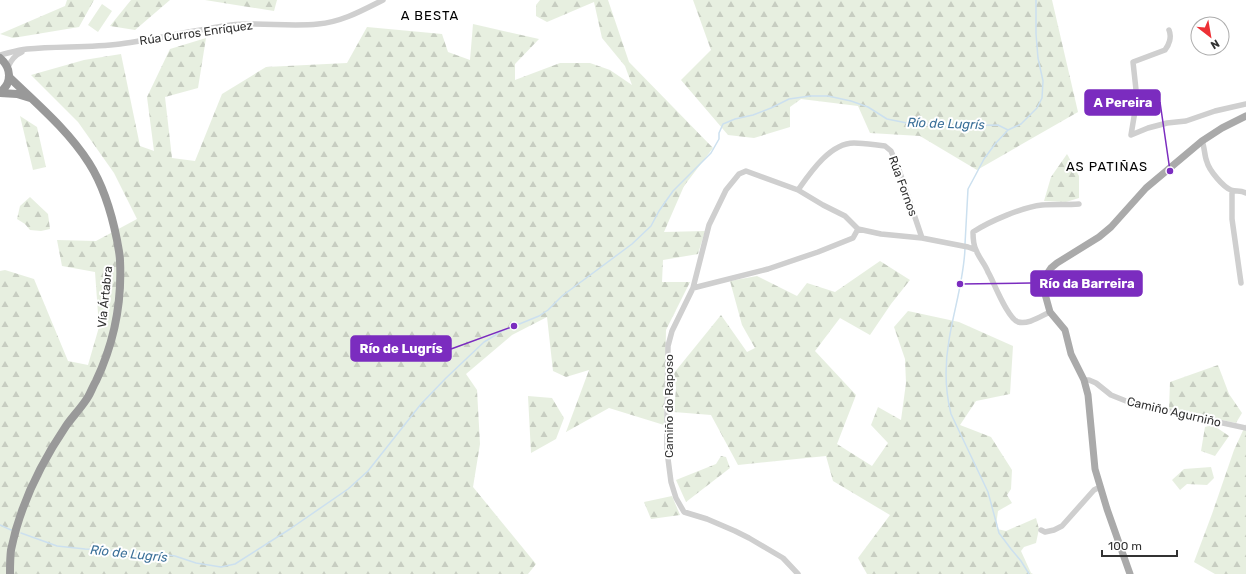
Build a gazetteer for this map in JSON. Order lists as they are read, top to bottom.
{
  "streets": {
    "highway": ["Vía Ártabra"],
    "street": [
      "Rúa Curros Enríquez",
      "Rúa Fornos",
      "Camiño do Raposo",
      "Camiño Agurniño"
    ]
  },
  "districts": ["A BESTA", "AS PATIÑAS"],
  "water": ["Río de Lugrís"],
  "places": ["A Pereira", "Río da Barreira", "Río de Lugrís"],
  "scale_bar": "100 m",
  "north": "bottom right"
}
